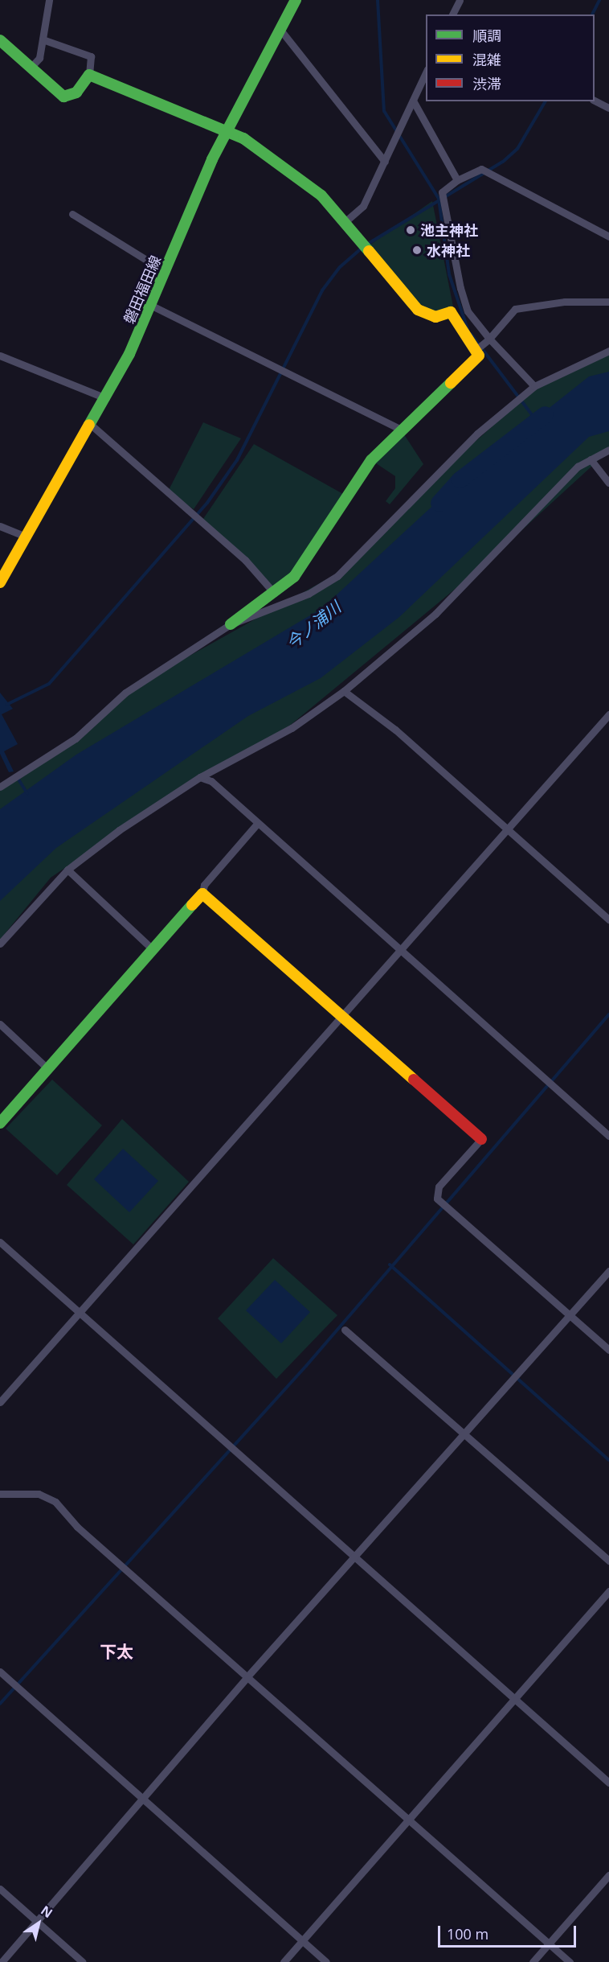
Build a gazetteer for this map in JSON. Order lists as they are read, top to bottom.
{
  "streets": {
    "street": ["磐田福田線"]
  },
  "districts": ["下太"],
  "water": ["今ノ浦川"],
  "places": ["池主神社", "水神社"],
  "legend": ["順調", "混雑", "渋滞"],
  "scale_bar": "100 m",
  "north": "top right"
}
